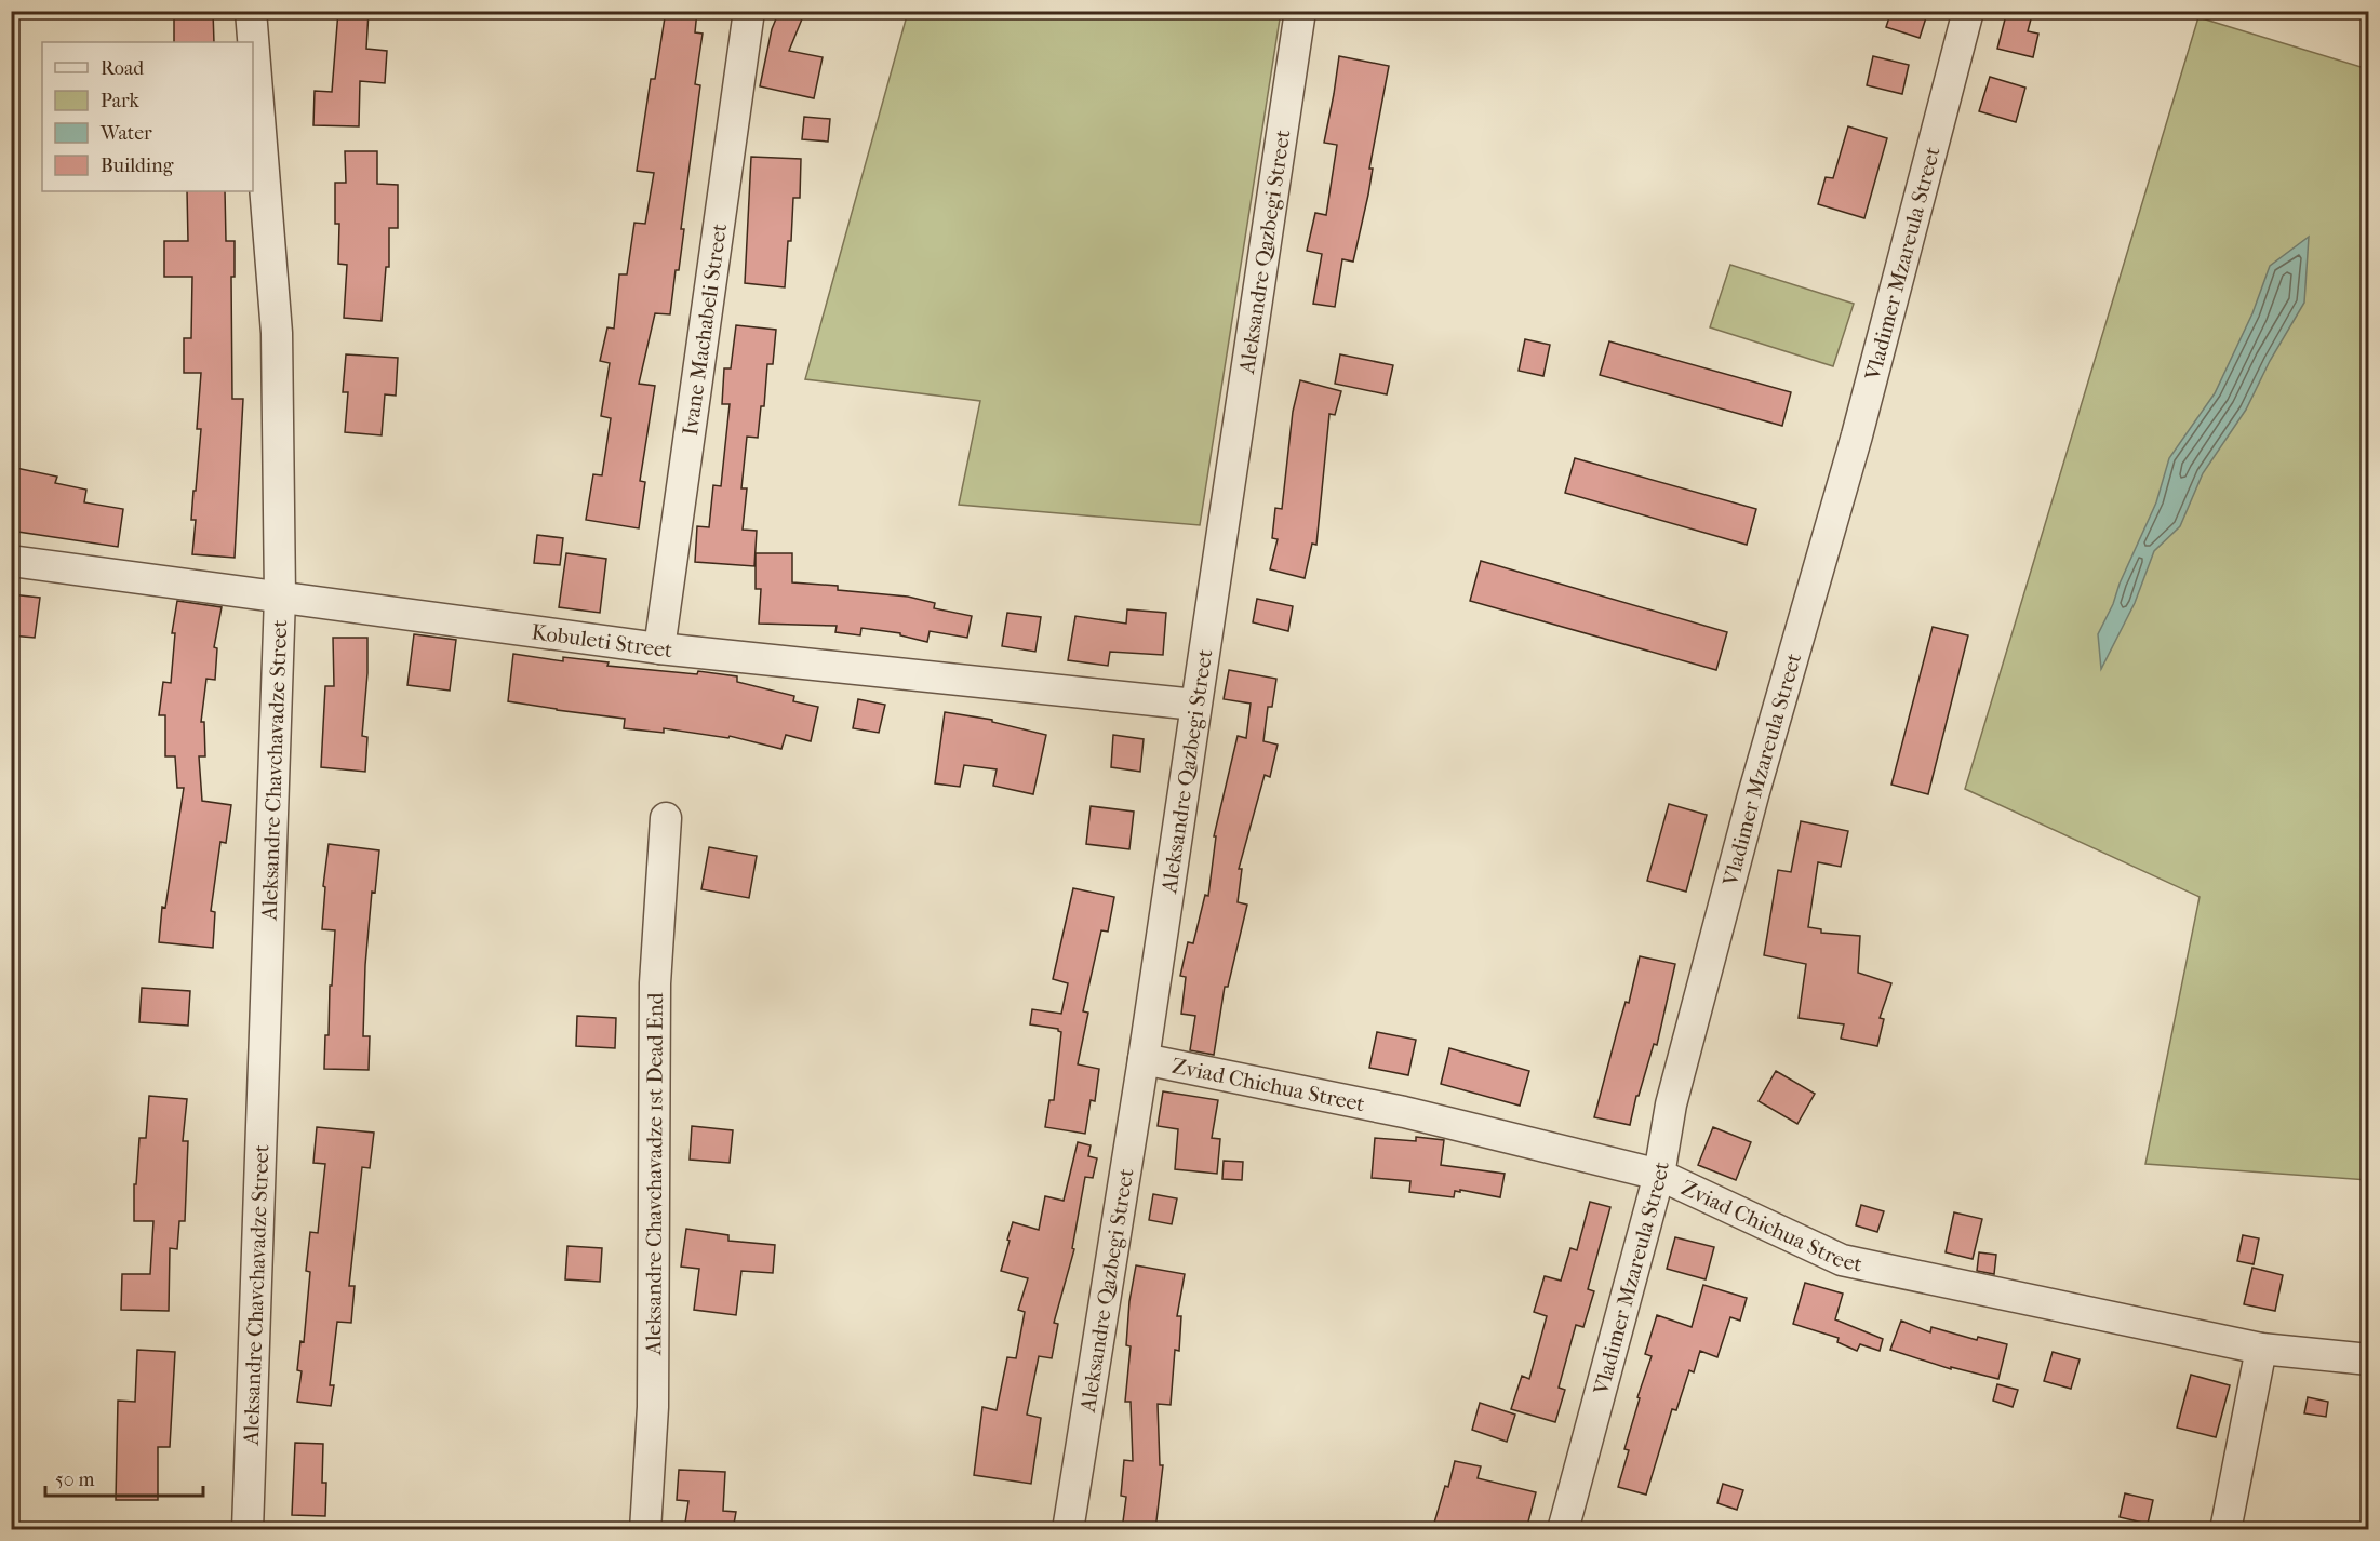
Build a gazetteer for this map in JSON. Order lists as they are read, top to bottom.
{
  "streets": {
    "street": [
      "Aleksandre Qazbegi Street",
      "Vladimer Mzareula Street",
      "Ivane Machabeli Street",
      "Kobuleti Street",
      "Aleksandre Chavchavadze Street",
      "Zviad Chichua Street",
      "Aleksandre Chavchavadze 1st Dead End"
    ]
  },
  "crossings": [
    ["Aleksandre Qazbegi Street", "Kobuleti Street"],
    ["Aleksandre Qazbegi Street", "Zviad Chichua Street"],
    ["Vladimer Mzareula Street", "Zviad Chichua Street"],
    ["Ivane Machabeli Street", "Kobuleti Street"],
    ["Kobuleti Street", "Aleksandre Chavchavadze Street"]
  ],
  "legend": [
    "Road",
    "Park",
    "Water",
    "Building"
  ],
  "scale_bar": "50 m"
}
